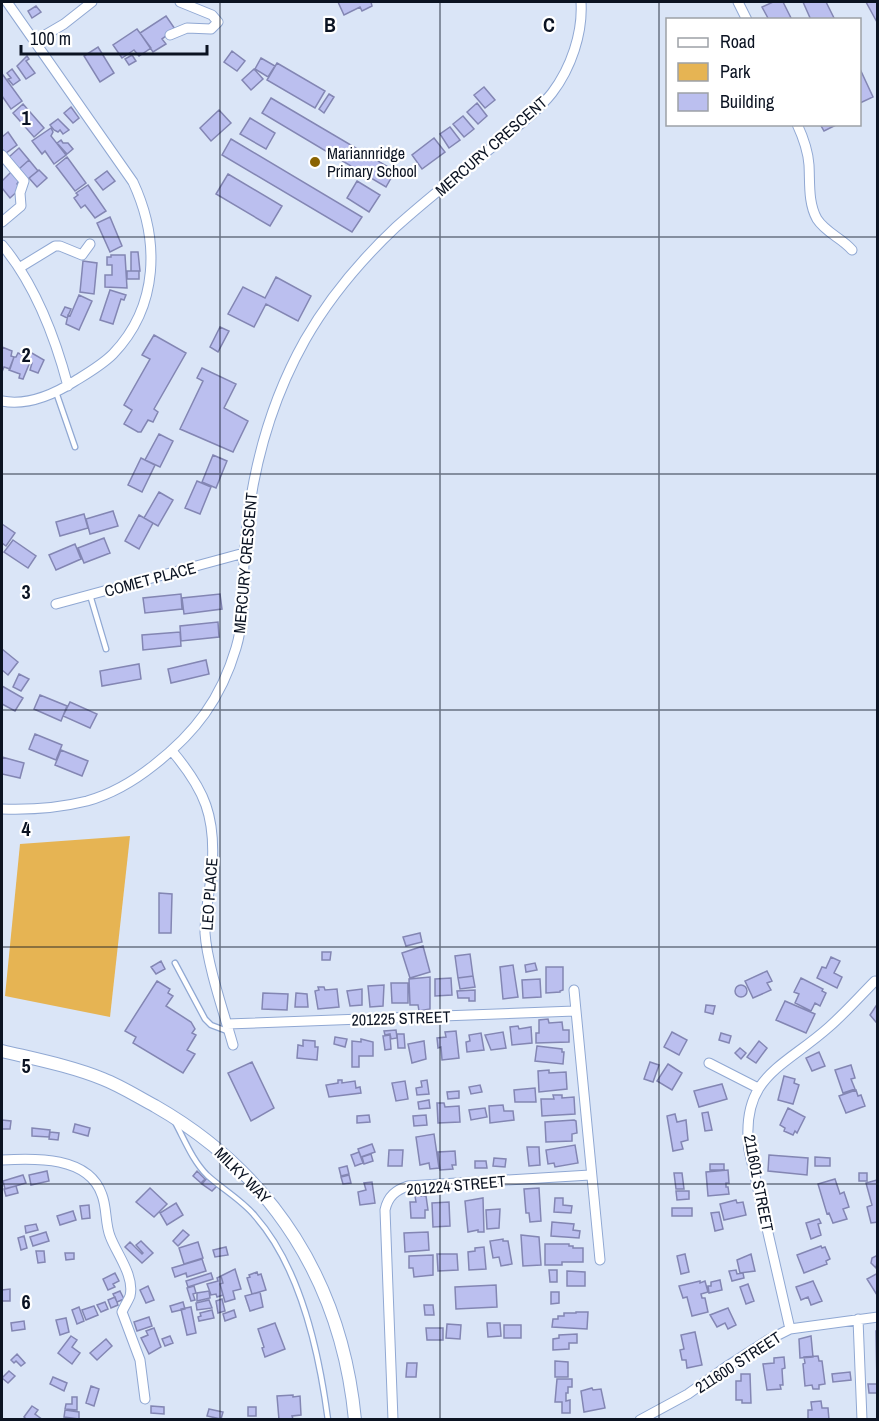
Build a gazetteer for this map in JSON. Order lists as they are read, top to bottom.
{
  "streets": {
    "street": [
      "MERCURY CRESCENT",
      "COMET PLACE",
      "LEO PLACE",
      "201225 STREET",
      "MILKY WAY",
      "211601 STREET",
      "201224 STREET",
      "211600 STREET"
    ]
  },
  "crossings": [
    ["MERCURY CRESCENT", "COMET PLACE"],
    ["MERCURY CRESCENT", "LEO PLACE"],
    ["LEO PLACE", "201225 STREET"],
    ["211601 STREET", "211600 STREET"]
  ],
  "places": ["Mariannridge Primary School"],
  "legend": ["Road", "Park", "Building"],
  "scale_bar": "100 m",
  "grid": {
    "columns": ["B", "C"],
    "rows": [
      "1",
      "2",
      "3",
      "4",
      "5",
      "6"
    ]
  }
}
